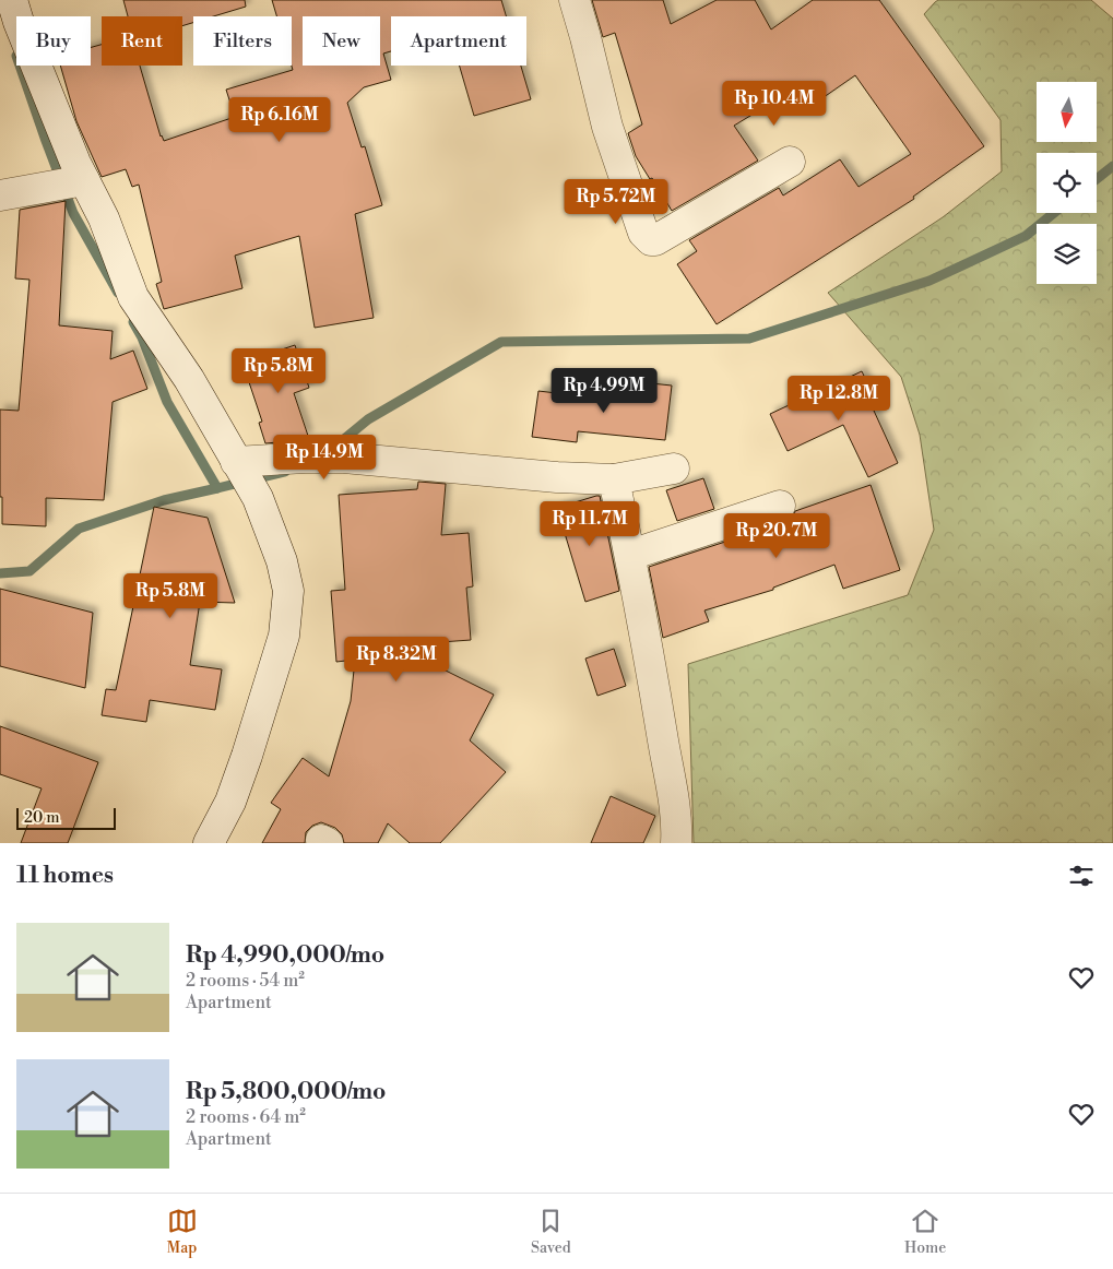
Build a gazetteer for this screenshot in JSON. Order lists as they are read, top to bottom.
{
  "scale_bar": "20 m",
  "north": "bottom",
  "page": {
    "chip": [
      "Buy",
      "Rent",
      "Filters",
      "New",
      "Apartment"
    ],
    "price": [
      "Rp 10.4M",
      "Rp 6.16M",
      "Rp 5.72M",
      "Rp 5.8M",
      "Rp 4.99M",
      "Rp 12.8M",
      "Rp 14.9M",
      "Rp 11.7M",
      "Rp 20.7M",
      "Rp 5.8M",
      "Rp 8.32M"
    ],
    "scale": "20 m",
    "heading": "11 homes",
    "list": [
      {
        "name": "Rp 4,990,000/mo",
        "note": "2 rooms · 54 m² · Apartment"
      },
      {
        "name": "Rp 5,800,000/mo",
        "note": "2 rooms · 64 m² · Apartment"
      }
    ],
    "tabs": ["Map", "Saved", "Home"]
  }
}
